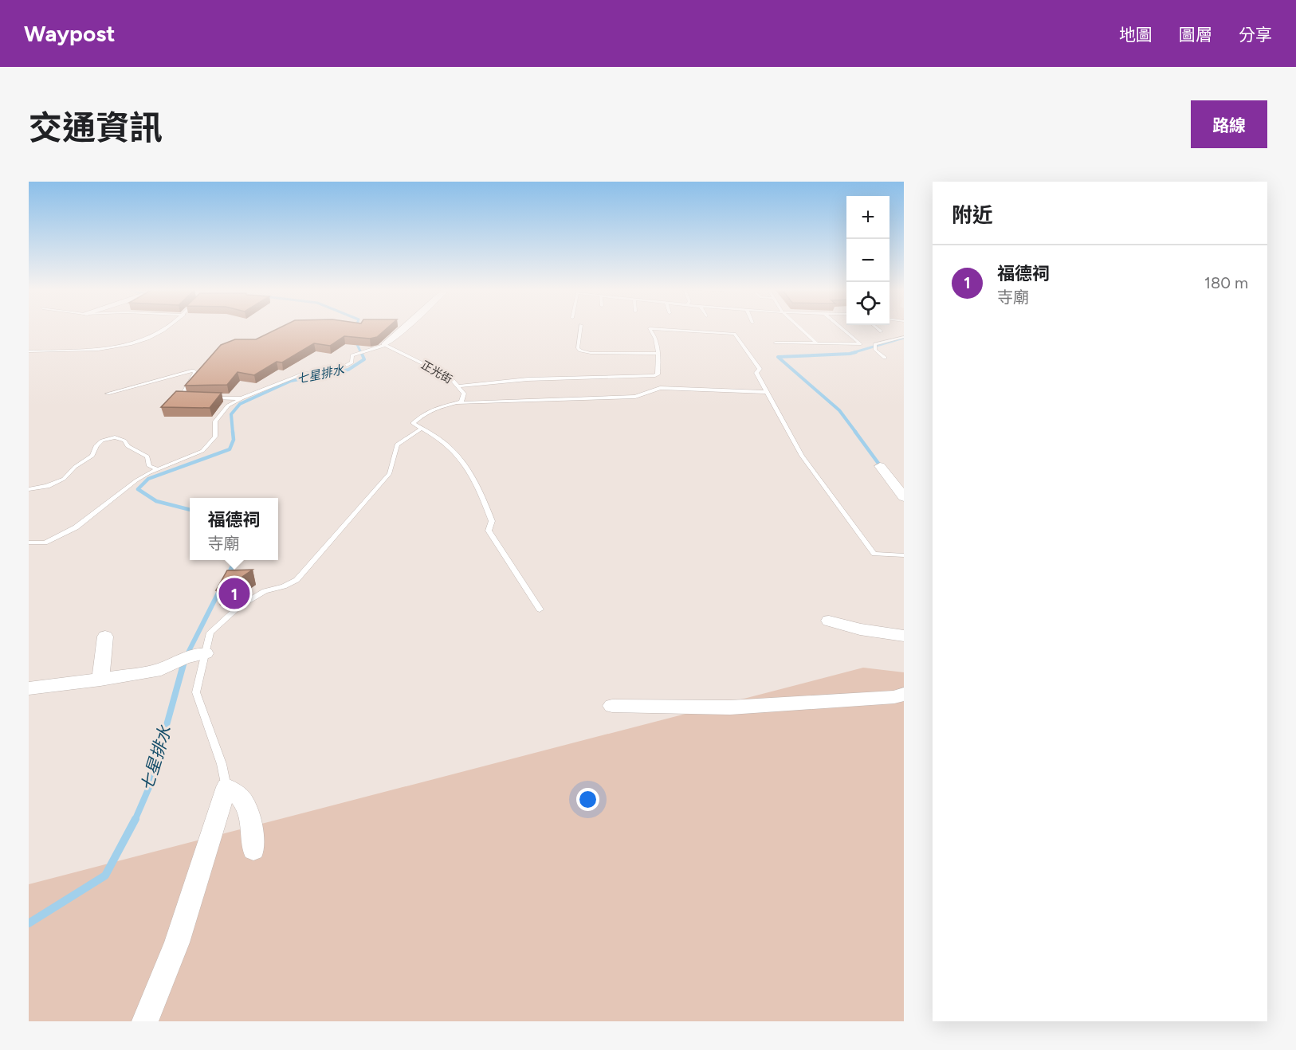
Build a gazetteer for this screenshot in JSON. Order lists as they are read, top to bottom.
{
  "streets": {
    "lane": ["正光街"]
  },
  "water": ["七星排水"],
  "page": {
    "header": "Waypost",
    "nav": ["地圖", "圖層", "分享"],
    "title": "交通資訊",
    "buttons": "路線",
    "heading": "附近",
    "map_buttons": ["+", "−"],
    "list": [
      {
        "mark": "1",
        "name": "福德祠",
        "note": "寺廟",
        "value": "180 m"
      }
    ],
    "popup": ["福德祠", "寺廟"],
    "pins": "1"
  }
}
